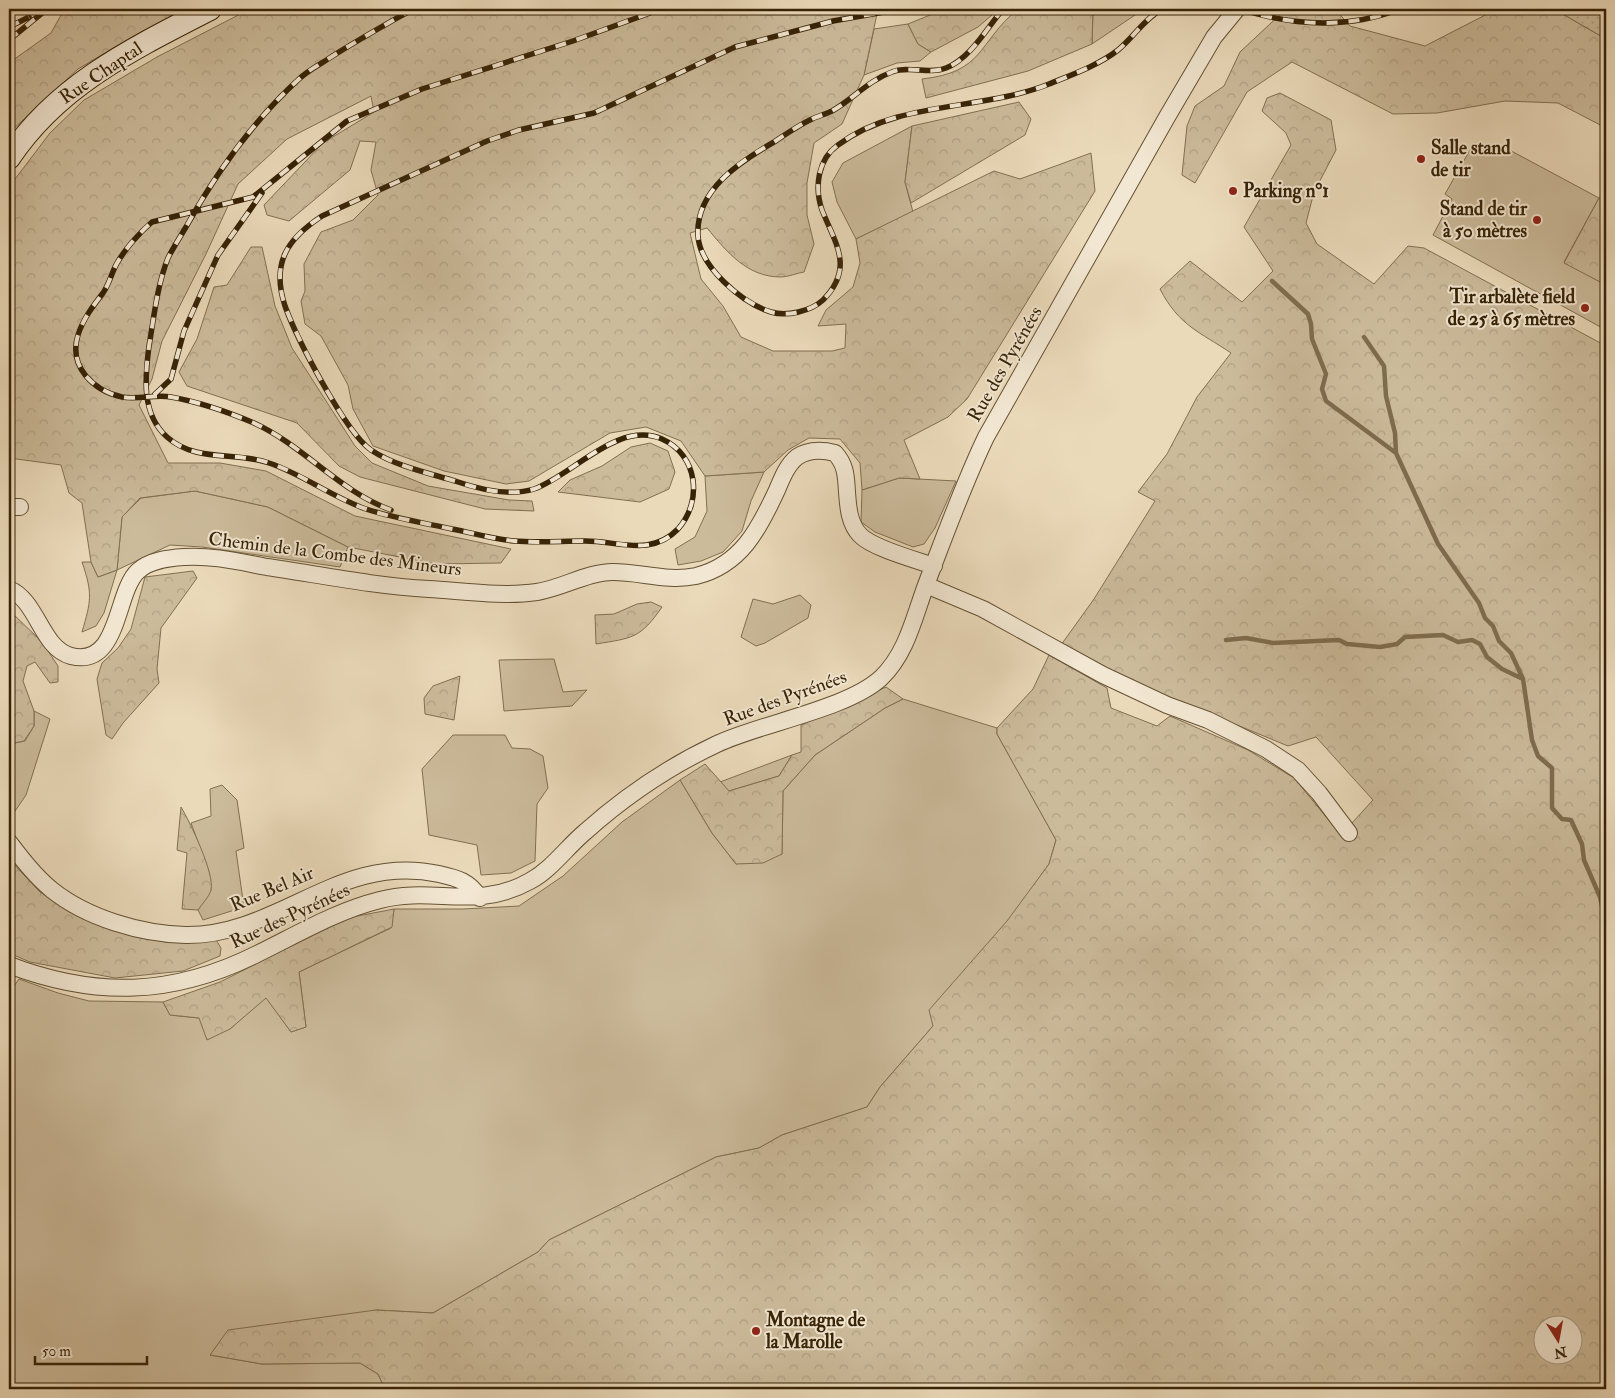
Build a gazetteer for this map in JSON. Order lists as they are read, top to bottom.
{
  "streets": {
    "street": [
      "Rue Chaptal",
      "Rue des Pyrénées",
      "Chemin de la Combe des Mineurs",
      "Rue Bel Air"
    ]
  },
  "crossings": [
    ["Rue des Pyrénées", "Chemin de la Combe des Mineurs"],
    ["Rue des Pyrénées", "Rue Bel Air"]
  ],
  "places": [
    "Salle stand de tir",
    "Parking n°1",
    "Stand de tir à 50 mètres",
    "Tir arbalète field de 25 à 65 mètres",
    "Montagne de la Marolle"
  ],
  "scale_bar": "50 m",
  "north": "bottom"
}
